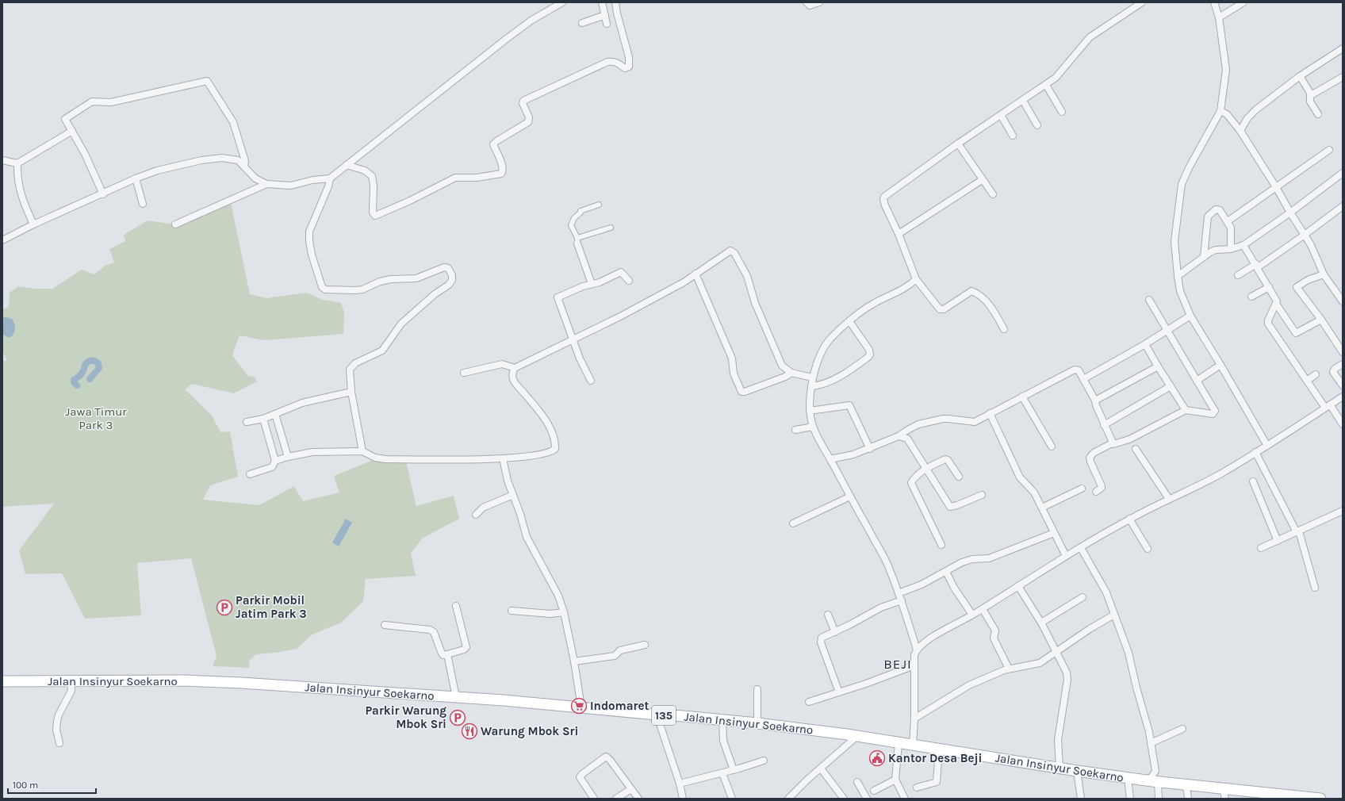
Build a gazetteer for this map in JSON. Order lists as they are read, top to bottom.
{
  "streets": {
    "main road": ["Jalan Insinyur Soekarno", "135"]
  },
  "districts": ["BEJI"],
  "parks": ["Jawa Timur Park 3"],
  "places": {
    "parking": ["Parkir Mobil Jatim Park 3", "Parkir Warung Mbok Sri"],
    "supermarket": ["Indomaret"],
    "restaurant": ["Warung Mbok Sri"],
    "public building": ["Kantor Desa Beji"]
  },
  "scale_bar": "100 m"
}
